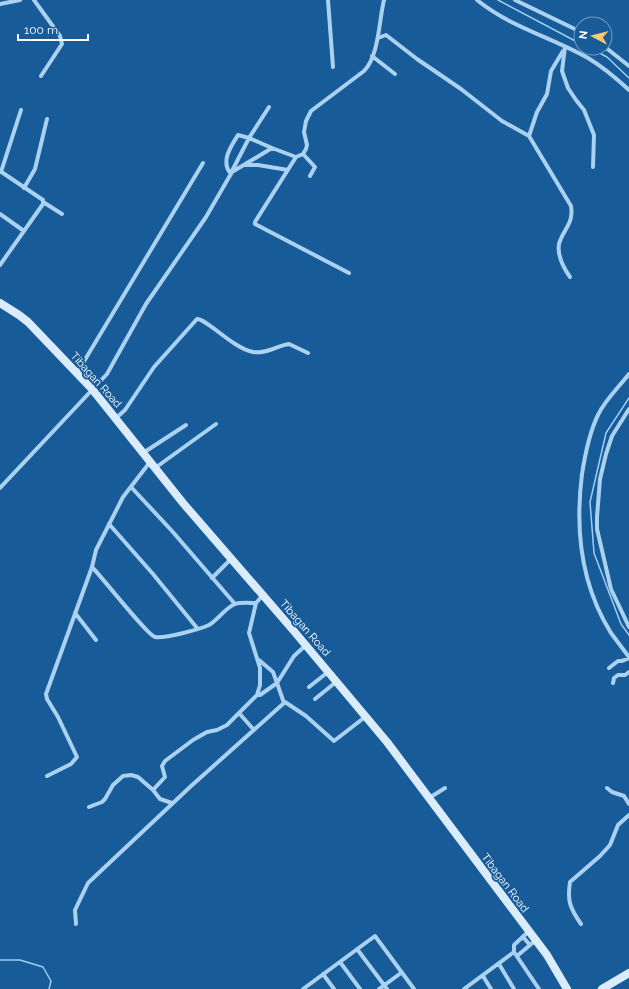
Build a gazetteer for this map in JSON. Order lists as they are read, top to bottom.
{
  "streets": {
    "main road": ["Tibagan Road"]
  },
  "scale_bar": "100 m",
  "north": "left"
}
